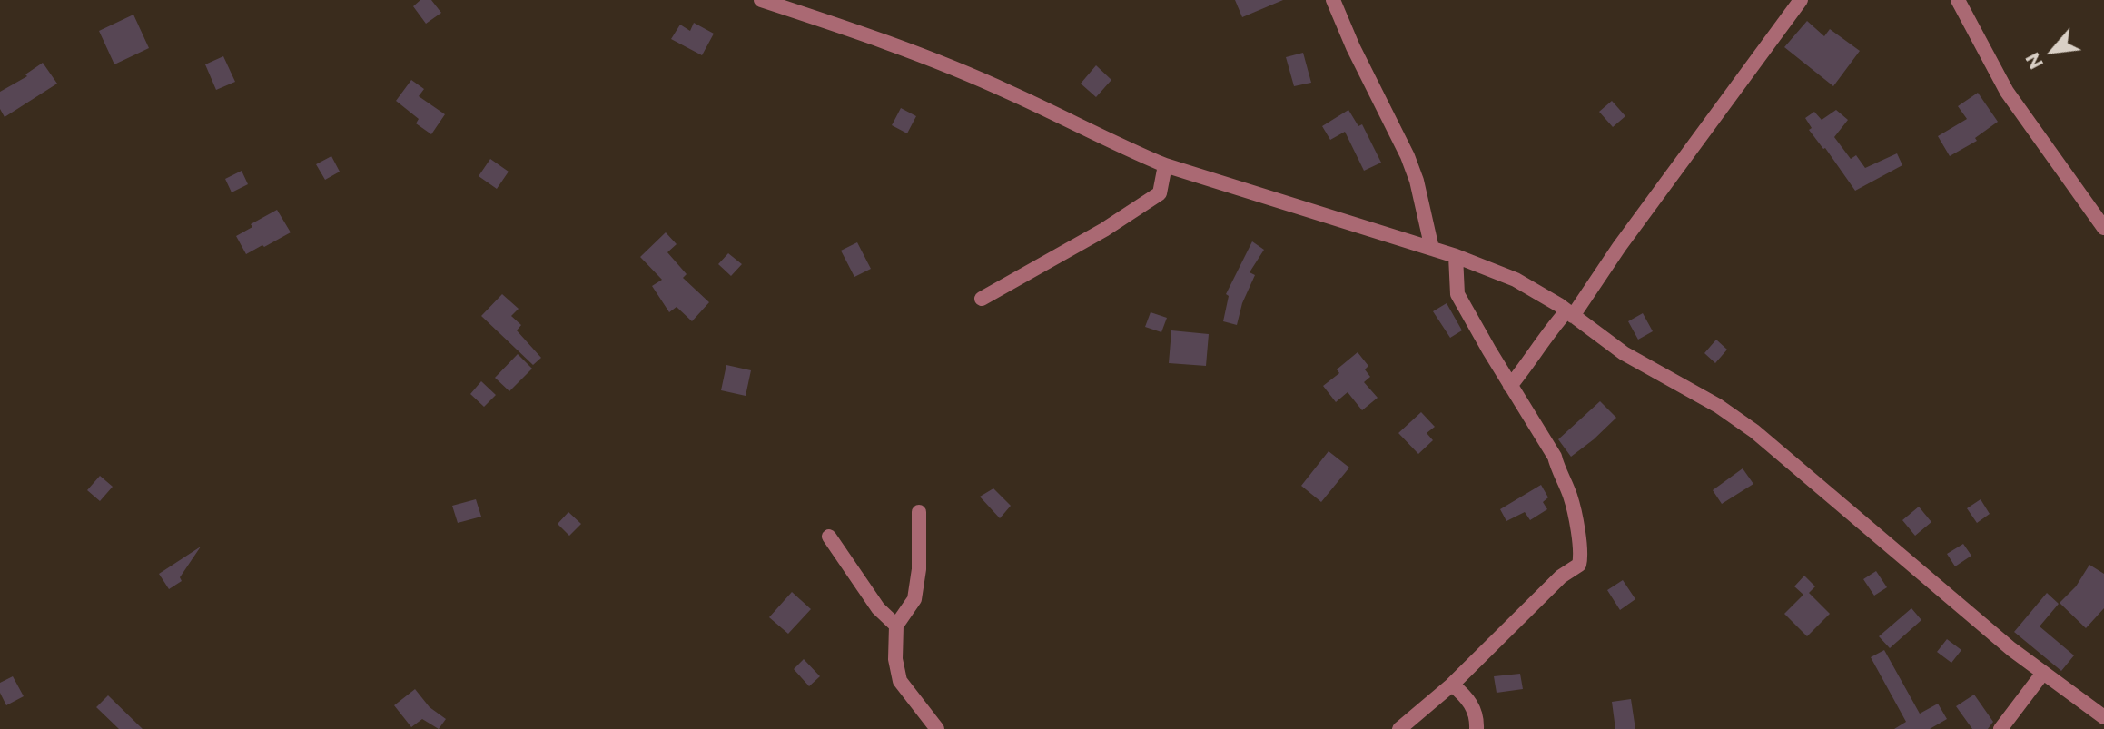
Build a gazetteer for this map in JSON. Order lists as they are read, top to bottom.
{
  "north": "bottom left"
}
